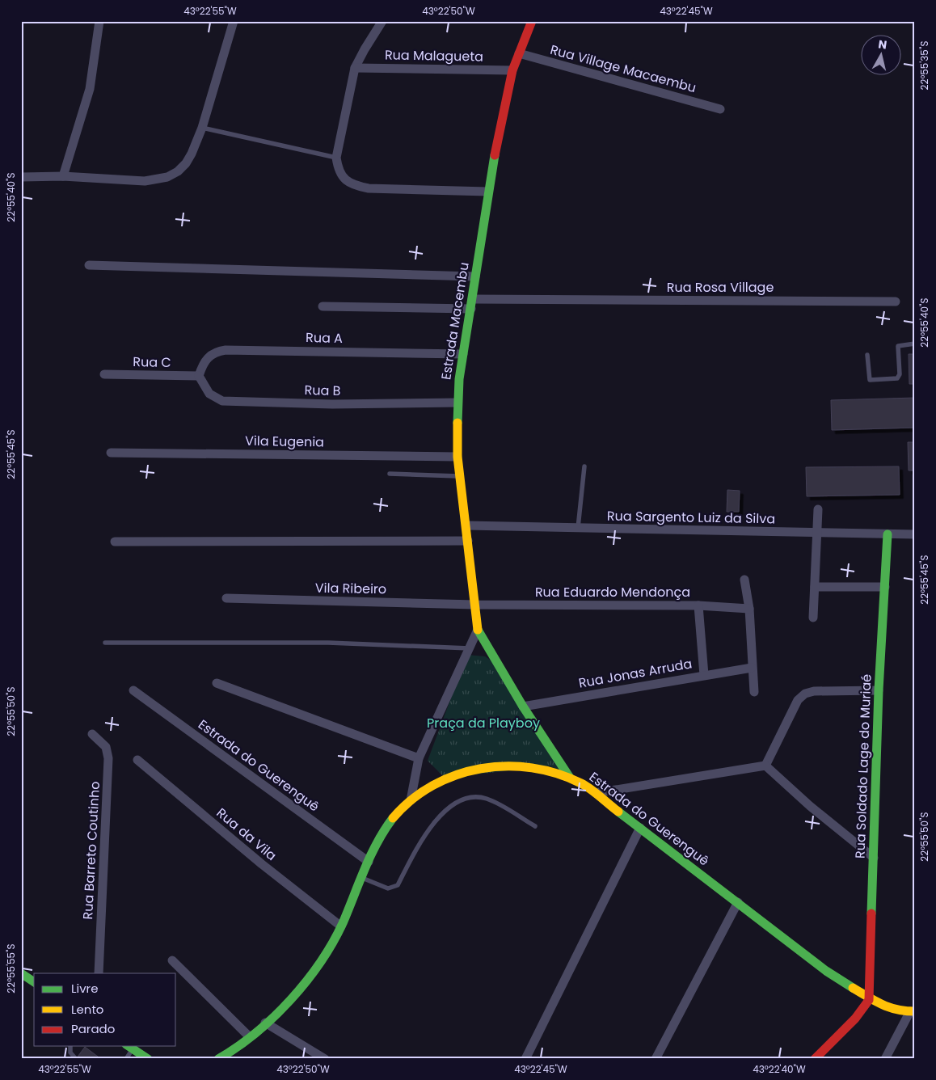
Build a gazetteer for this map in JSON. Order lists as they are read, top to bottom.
{
  "streets": {
    "street": [
      "Rua Malagueta",
      "Rua Village Macaembu",
      "Rua Rosa Village",
      "Estrada Macembu",
      "Rua A",
      "Rua C",
      "Rua B",
      "Vila Eugenia",
      "Rua Sargento Luiz da Silva",
      "Vila Ribeiro",
      "Rua Eduardo Mendonça",
      "Rua Jonas Arruda",
      "Estrada do Guerenguê",
      "Rua Soldado Lage do Muriaé",
      "Rua da Vila",
      "Rua Barreto Coutinho"
    ]
  },
  "crossings": [
    ["Rua Malagueta", "Estrada Macembu"],
    ["Rua Village Macaembu", "Estrada Macembu"],
    ["Rua Rosa Village", "Estrada Macembu"],
    ["Estrada Macembu", "Rua A"],
    ["Estrada Macembu", "Rua B"],
    ["Estrada Macembu", "Vila Eugenia"],
    ["Estrada Macembu", "Rua Sargento Luiz da Silva"],
    ["Estrada Macembu", "Vila Ribeiro"],
    ["Estrada Macembu", "Rua Eduardo Mendonça"],
    ["Estrada Macembu", "Rua Jonas Arruda"],
    ["Estrada Macembu", "Estrada do Guerenguê"],
    ["Rua A", "Rua C"],
    ["Rua A", "Rua B"],
    ["Rua C", "Rua B"],
    ["Rua Sargento Luiz da Silva", "Rua Soldado Lage do Muriaé"],
    ["Vila Ribeiro", "Rua Eduardo Mendonça"],
    ["Estrada do Guerenguê", "Rua Soldado Lage do Muriaé"],
    ["Estrada do Guerenguê", "Rua da Vila"]
  ],
  "parks": ["Praça da Playboy"],
  "legend": ["Livre", "Lento", "Parado"],
  "north": "top",
  "coordinates": [
    "43°22'55\"W",
    "43°22'50\"W",
    "43°22'45\"W",
    "22°55'35\"S",
    "22°55'40\"S",
    "22°55'45\"S",
    "22°55'50\"S",
    "22°55'55\"S",
    "43°22'40\"W"
  ]
}
